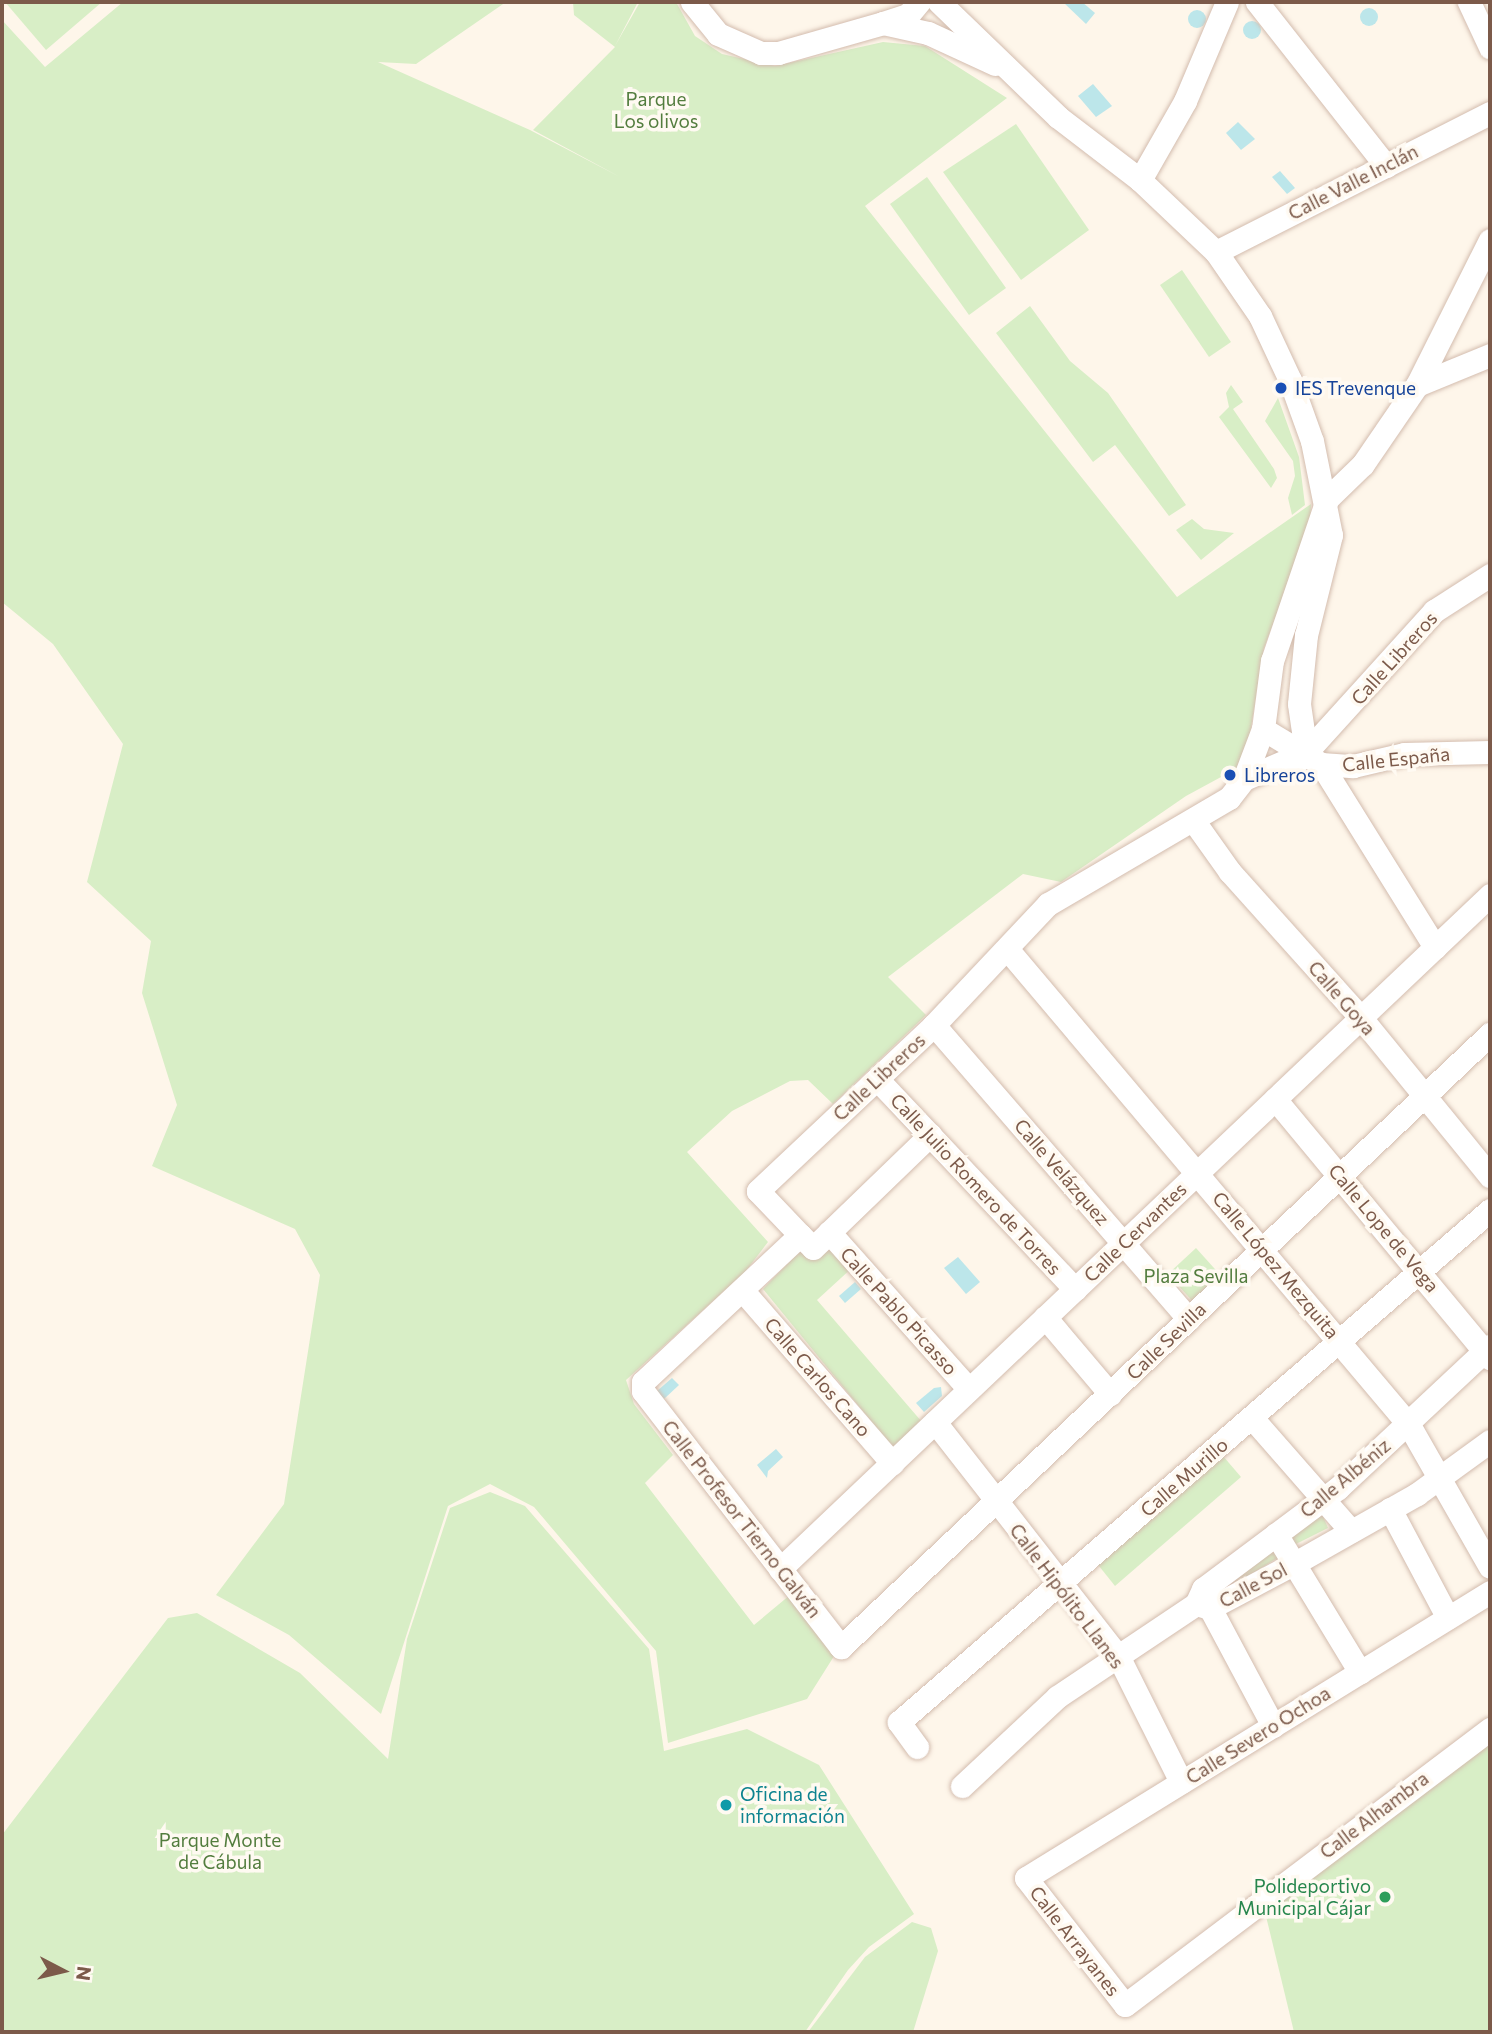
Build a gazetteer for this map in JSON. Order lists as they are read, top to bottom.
{
  "streets": {
    "street": [
      "Calle Valle Inclán",
      "Calle Libreros",
      "Calle España",
      "Calle Goya",
      "Calle Velázquez",
      "Calle Julio Romero de Torres",
      "Calle Lope de Vega",
      "Calle Cervantes",
      "Calle López Mezquita",
      "Calle Pablo Picasso",
      "Calle Sevilla",
      "Calle Carlos Cano",
      "Calle Murillo",
      "Calle Albéniz",
      "Calle Profesor Tierno Galván",
      "Calle Sol",
      "Calle Hipólito Llanes",
      "Calle Severo Ochoa",
      "Calle Alhambra",
      "Calle Arrayanes"
    ]
  },
  "crossings": [
    ["Calle Libreros", "Calle España"],
    ["Calle Libreros", "Calle Goya"],
    ["Calle Libreros", "Calle Velázquez"],
    ["Calle Libreros", "Calle Julio Romero de Torres"],
    ["Calle Libreros", "Calle López Mezquita"],
    ["Calle Goya", "Calle Cervantes"],
    ["Calle Goya", "Calle Sevilla"],
    ["Calle Velázquez", "Calle Cervantes"],
    ["Calle Velázquez", "Calle Sevilla"],
    ["Calle Julio Romero de Torres", "Calle Cervantes"],
    ["Calle Lope de Vega", "Calle Cervantes"],
    ["Calle Lope de Vega", "Calle Sevilla"],
    ["Calle Lope de Vega", "Calle Murillo"],
    ["Calle Lope de Vega", "Calle Albéniz"],
    ["Calle Cervantes", "Calle López Mezquita"],
    ["Calle Cervantes", "Calle Pablo Picasso"],
    ["Calle Cervantes", "Calle Carlos Cano"],
    ["Calle Cervantes", "Calle Profesor Tierno Galván"],
    ["Calle Cervantes", "Calle Hipólito Llanes"],
    ["Calle López Mezquita", "Calle Sevilla"],
    ["Calle López Mezquita", "Calle Murillo"],
    ["Calle López Mezquita", "Calle Albéniz"],
    ["Calle López Mezquita", "Calle Sol"],
    ["Calle Sevilla", "Calle Profesor Tierno Galván"],
    ["Calle Sevilla", "Calle Hipólito Llanes"],
    ["Calle Carlos Cano", "Calle Profesor Tierno Galván"],
    ["Calle Murillo", "Calle Hipólito Llanes"],
    ["Calle Albéniz", "Calle Sol"],
    ["Calle Sol", "Calle Hipólito Llanes"],
    ["Calle Hipólito Llanes", "Calle Severo Ochoa"],
    ["Calle Severo Ochoa", "Calle Arrayanes"],
    ["Calle Alhambra", "Calle Arrayanes"]
  ],
  "parks": ["Parque Los olivos", "Plaza Sevilla", "Parque Monte de Cábula"],
  "places": [
    "IES Trevenque",
    "Libreros",
    "Oficina de información",
    "Polideportivo Municipal Cájar"
  ],
  "north": "right"
}
